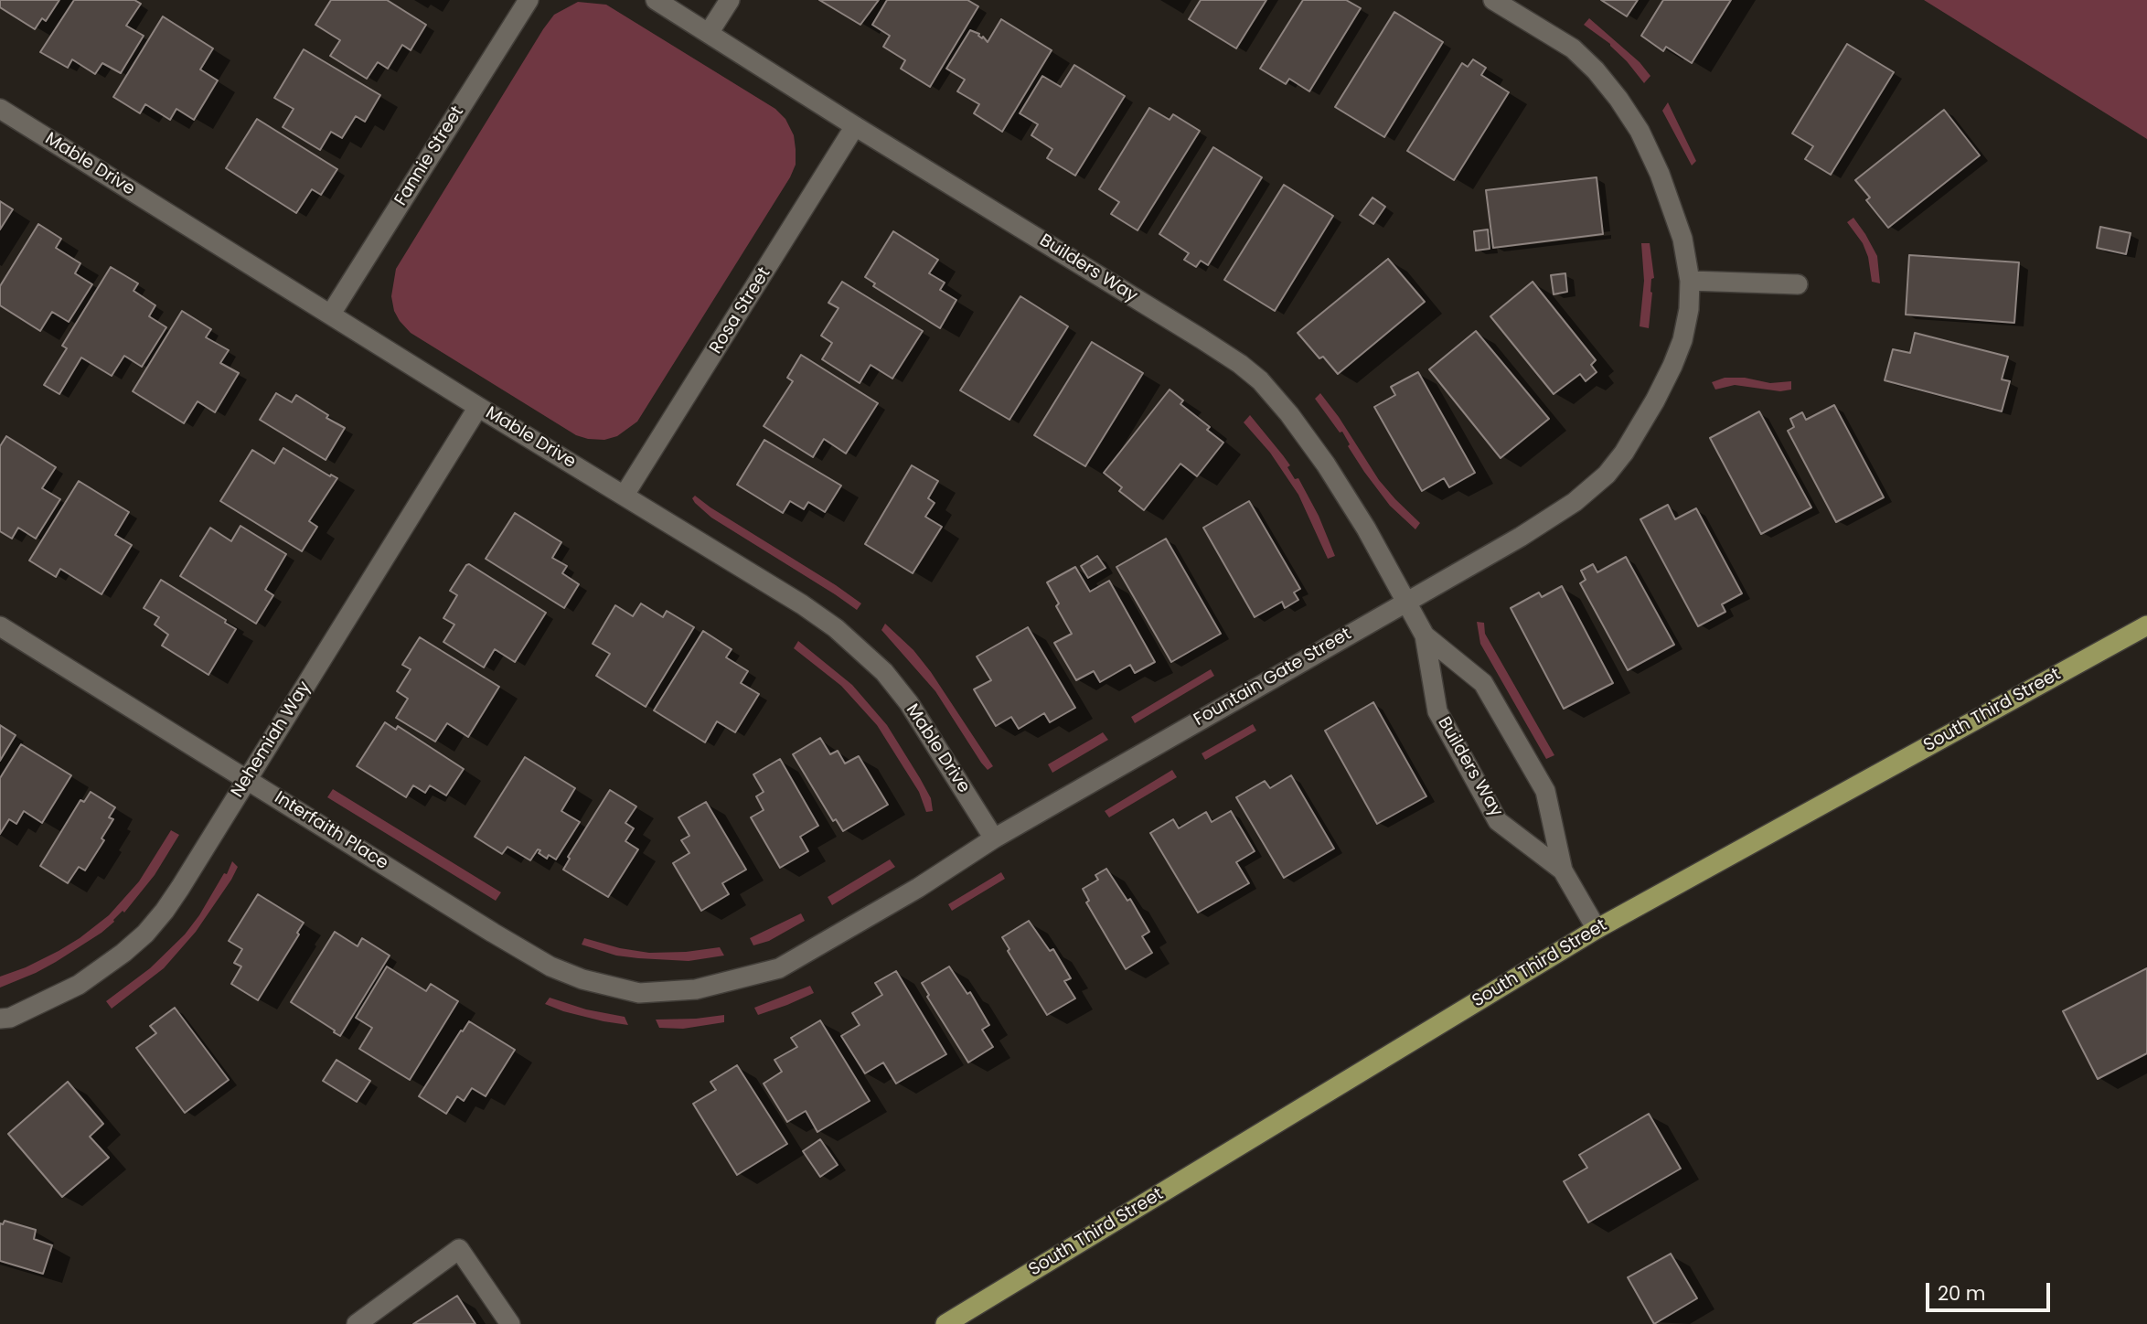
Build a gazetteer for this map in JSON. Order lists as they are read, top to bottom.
{
  "streets": {
    "highway": ["South Third Street"],
    "street": [
      "Fannie Street",
      "Mable Drive",
      "Builders Way",
      "Rosa Street",
      "Fountain Gate Street",
      "Nehemiah Way",
      "Interfaith Place"
    ]
  },
  "crossings": [
    ["Fannie Street", "Mable Drive"],
    ["Mable Drive", "Rosa Street"],
    ["Mable Drive", "Fountain Gate Street"],
    ["Mable Drive", "Nehemiah Way"],
    ["Builders Way", "Rosa Street"],
    ["Builders Way", "Fountain Gate Street"],
    ["Builders Way", "South Third Street"],
    ["Fountain Gate Street", "Interfaith Place"],
    ["Nehemiah Way", "Interfaith Place"]
  ],
  "scale_bar": "20 m"
}
